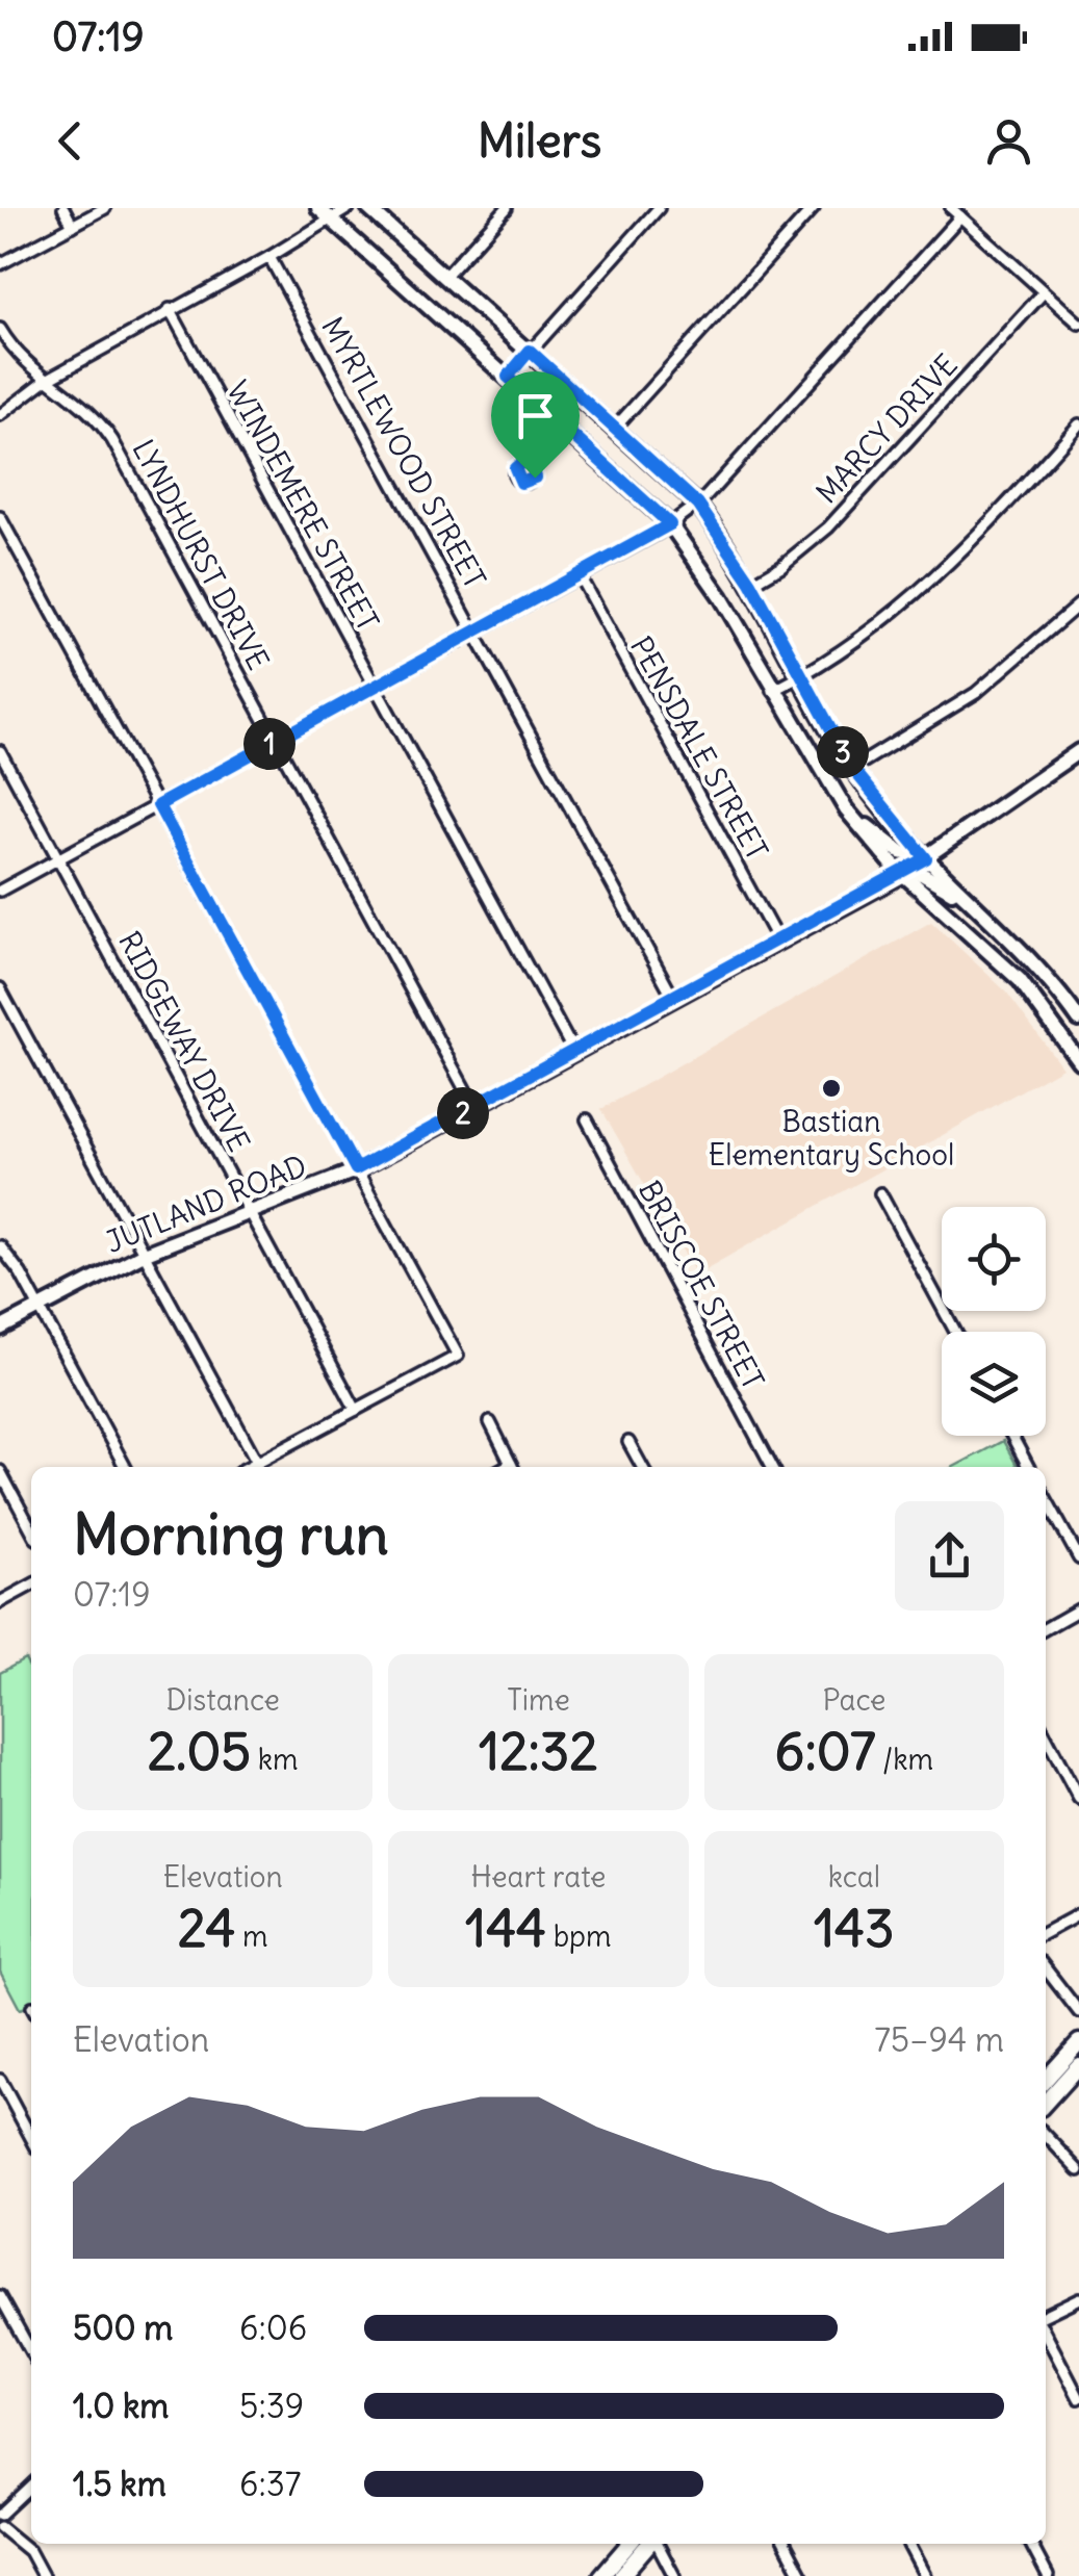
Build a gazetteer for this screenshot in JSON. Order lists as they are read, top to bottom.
{
  "streets": {
    "main road": ["JUTLAND ROAD"],
    "street": [
      "MARCY DRIVE",
      "MYRTLEWOOD STREET",
      "WINDEMERE STREET",
      "LYNDHURST DRIVE",
      "PENSDALE STREET",
      "RIDGEWAY DRIVE",
      "BRISCOE STREET"
    ]
  },
  "crossings": [
    ["MYRTLEWOOD STREET", "JUTLAND ROAD"],
    ["WINDEMERE STREET", "JUTLAND ROAD"],
    ["LYNDHURST DRIVE", "JUTLAND ROAD"],
    ["PENSDALE STREET", "JUTLAND ROAD"],
    ["RIDGEWAY DRIVE", "JUTLAND ROAD"]
  ],
  "places": ["Bastian Elementary School"],
  "page": {
    "status": "07:19",
    "header": "Milers",
    "pins": ["1", "3", "2"],
    "heading": ["Morning run", "07:19"],
    "stats": [
      ["Distance", "2.05 km"],
      ["Time", "12:32"],
      ["Pace", "6:07 /km"],
      ["Elevation", "24 m"],
      ["Heart rate", "144 bpm"],
      ["kcal", "143"]
    ],
    "chart": ["Elevation", "75–94 m"],
    "list": [
      {
        "name": "500 m",
        "note": "6:06"
      },
      {
        "name": "1.0 km",
        "note": "5:39"
      },
      {
        "name": "1.5 km",
        "note": "6:37"
      }
    ]
  }
}
